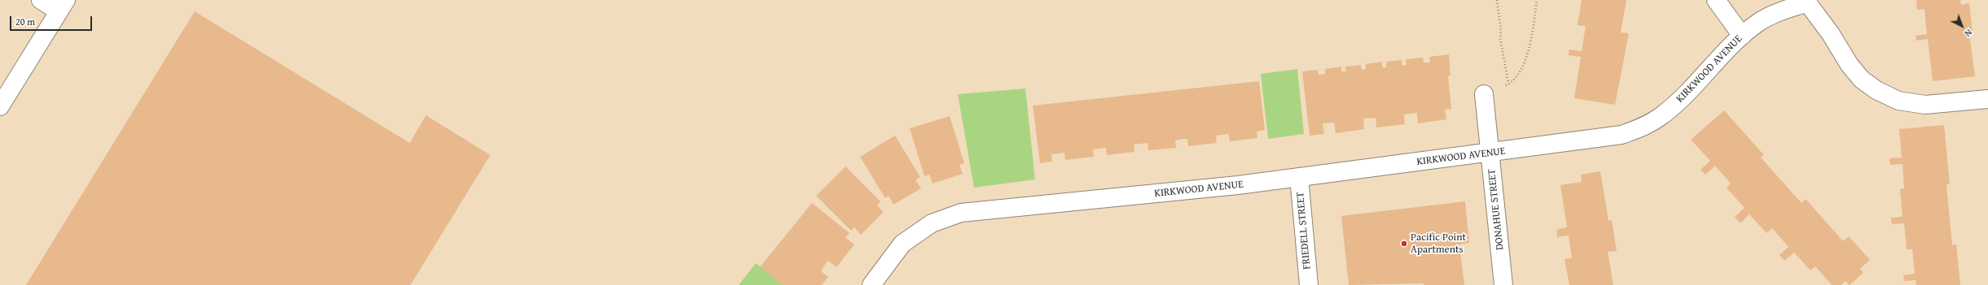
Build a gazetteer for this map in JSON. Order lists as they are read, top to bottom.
{
  "streets": {
    "street": ["KIRKWOOD AVENUE", "DONAHUE STREET", "FRIEDELL STREET"]
  },
  "crossings": [
    ["KIRKWOOD AVENUE", "DONAHUE STREET"],
    ["KIRKWOOD AVENUE", "FRIEDELL STREET"]
  ],
  "places": ["Pacific Point Apartments"],
  "scale_bar": "20 m",
  "north": "bottom right"
}
